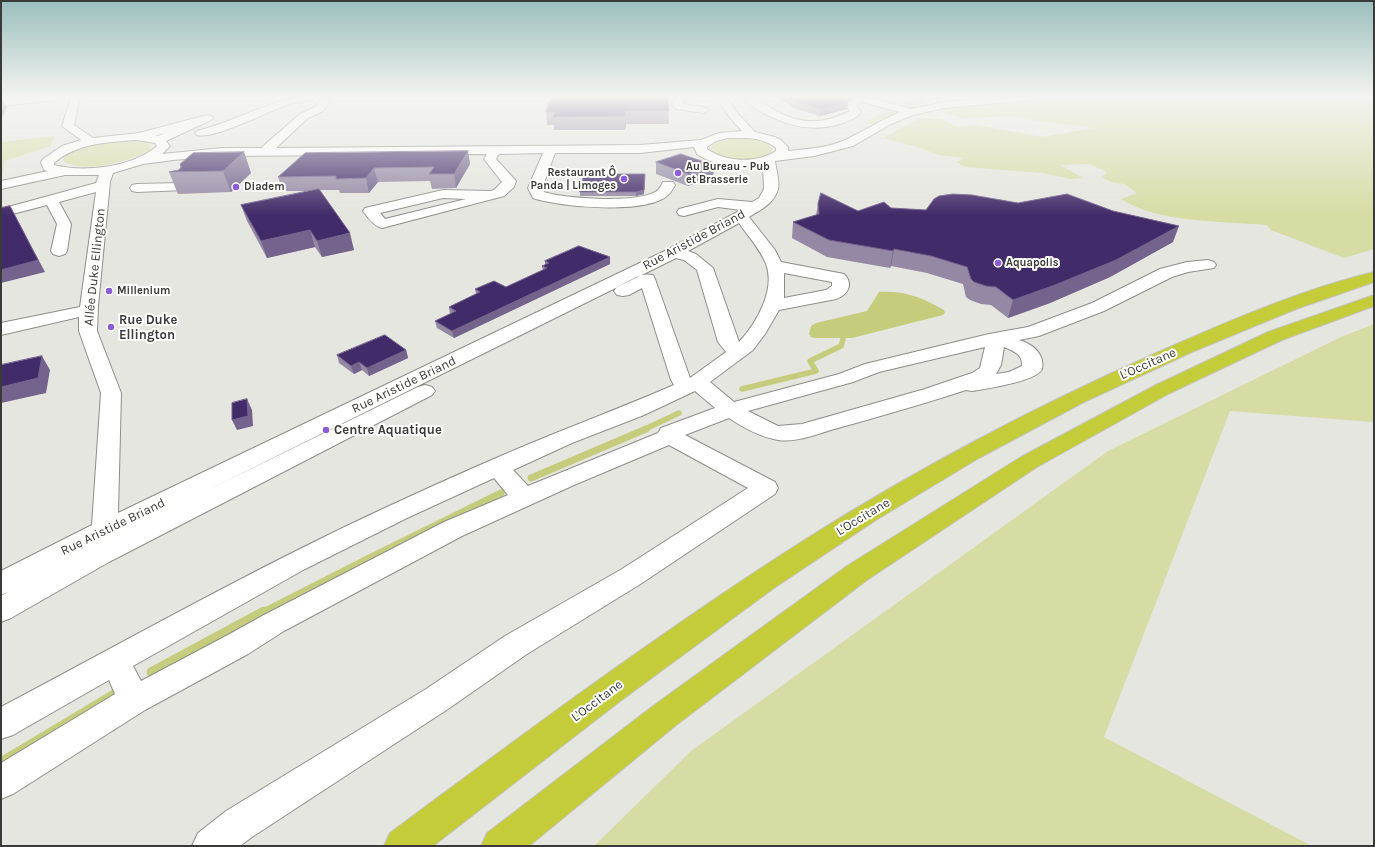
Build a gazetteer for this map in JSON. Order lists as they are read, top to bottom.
{
  "streets": {
    "highway": ["L'Occitane"],
    "street": ["Rue Aristide Briand", "Allée Duke Ellington"]
  },
  "crossings": [
    ["Rue Aristide Briand", "Allée Duke Ellington"]
  ],
  "places": [
    "Au Bureau - Pub et Brasserie",
    "Restaurant Ô Panda | Limoges",
    "Diadem",
    "Aquapolis",
    "Millenium",
    "Rue Duke Ellington",
    "Centre Aquatique"
  ]
}
